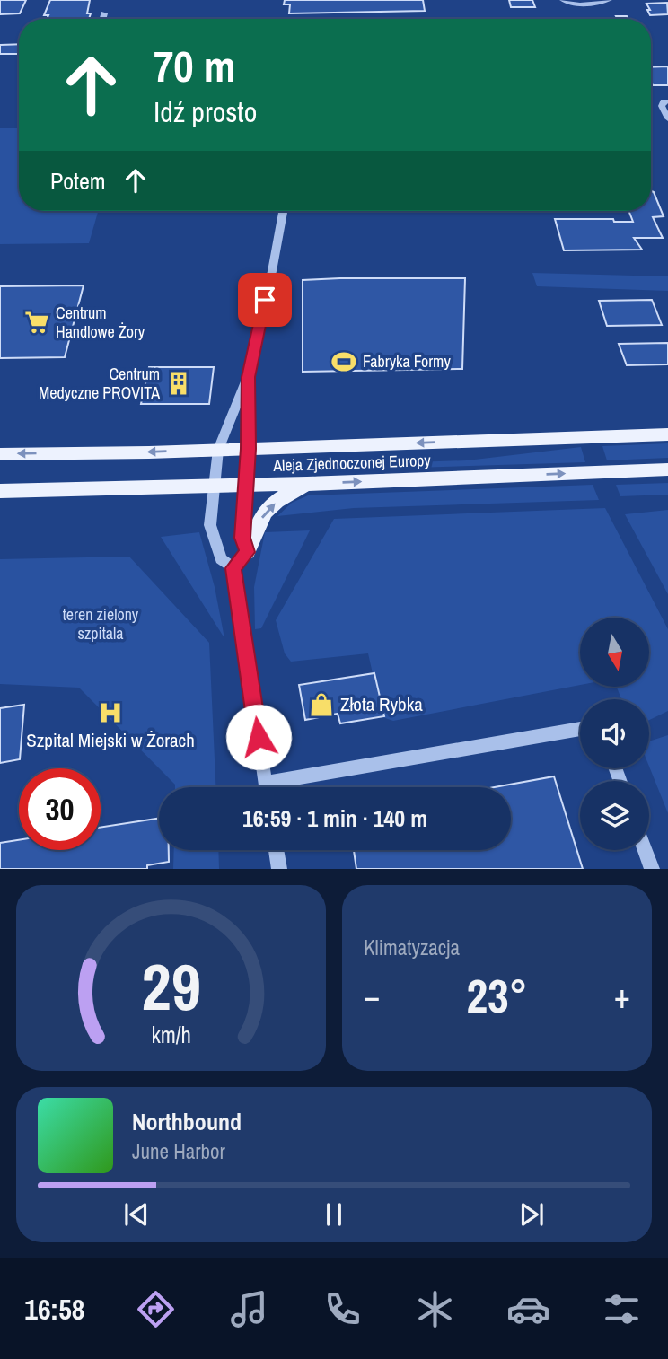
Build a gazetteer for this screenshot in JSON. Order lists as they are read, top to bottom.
{
  "streets": {
    "main road": ["Aleja Zjednoczonej Europy"]
  },
  "parks": ["teren zielony szpitala"],
  "places": {
    "supermarket": ["Centrum Handlowe Żory"],
    "sports": ["Fabryka Formy"],
    "building": ["Centrum Medyczne PROVITA"],
    "shop": ["Złota Rybka"],
    "hospital": ["Szpital Miejski w Żorach"]
  },
  "north": "bottom",
  "page": {
    "turn": ["70 m", "Idź prosto"],
    "then": "Potem",
    "limit": "30",
    "trip": "16:59 · 1 min · 140 m",
    "tile": "Klimatyzacja",
    "heat": ["−", "23°", "+"],
    "song": ["Northbound", "June Harbor"],
    "tabs": "16:58",
    "gauge": ["29", "km/h"]
  }
}
